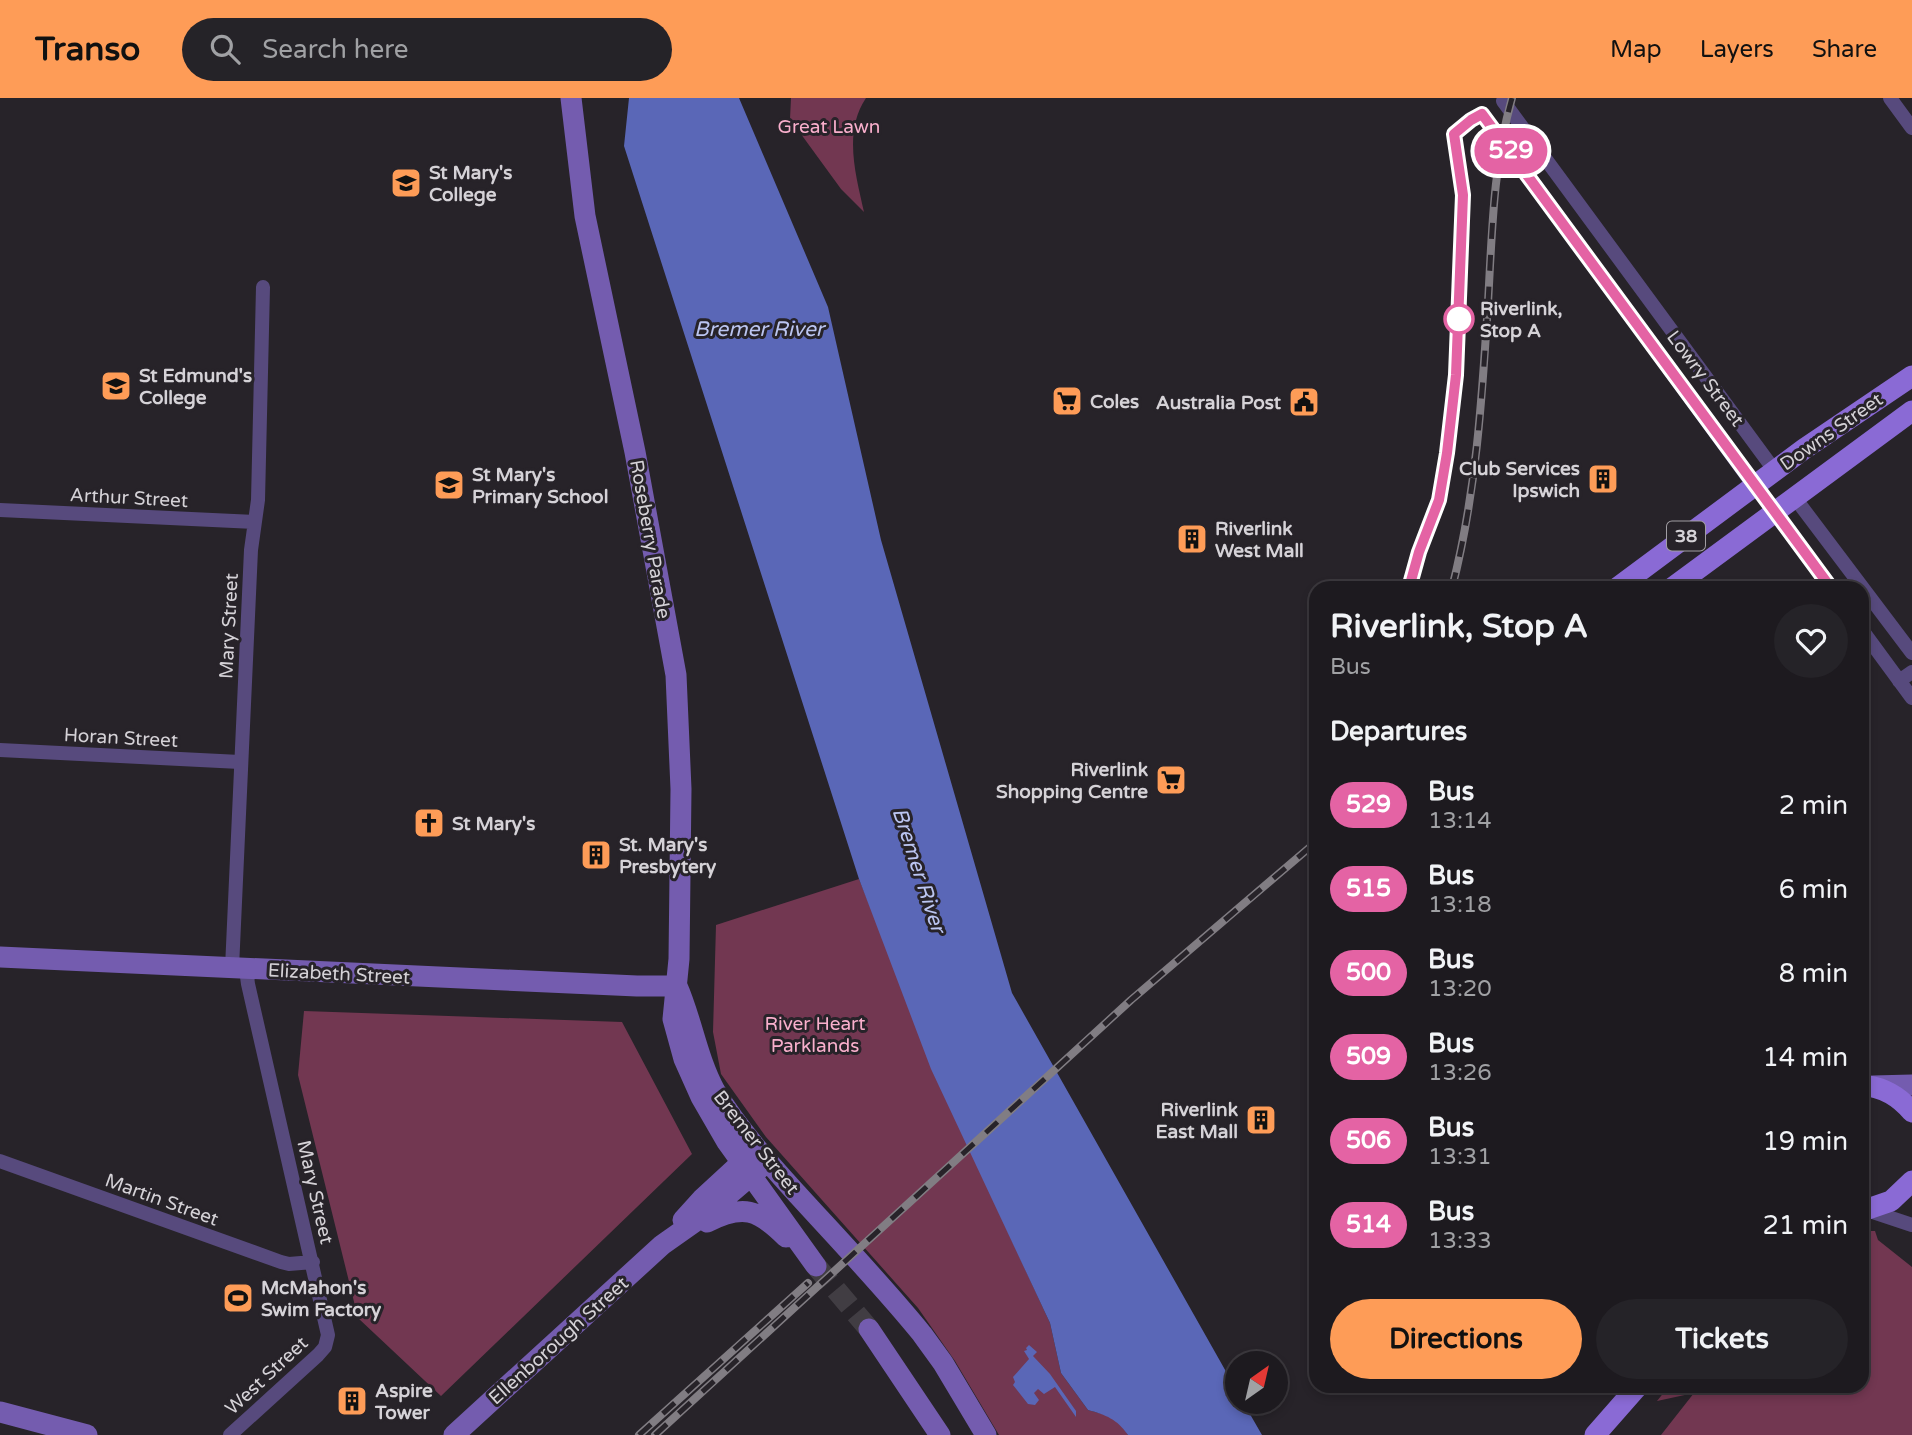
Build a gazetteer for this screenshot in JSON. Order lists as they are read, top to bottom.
{
  "streets": {
    "main road": ["Lowry Street", "Downs Street", "38"],
    "street": [
      "Arthur Street",
      "Roseberry Parade",
      "Mary Street",
      "Horan Street",
      "Elizabeth Street",
      "Bremer Street",
      "Martin Street",
      "Ellenborough Street",
      "West Street"
    ]
  },
  "crossings": [
    ["Lowry Street", "Downs Street"],
    ["Arthur Street", "Mary Street"],
    ["Roseberry Parade", "Elizabeth Street"],
    ["Roseberry Parade", "Bremer Street"],
    ["Mary Street", "Horan Street"],
    ["Mary Street", "Elizabeth Street"],
    ["Mary Street", "Martin Street"],
    ["Mary Street", "West Street"],
    ["Elizabeth Street", "Bremer Street"],
    ["Bremer Street", "Ellenborough Street"]
  ],
  "water": ["Bremer River"],
  "parks": ["Great Lawn", "River Heart Parklands"],
  "places": {
    "school or university": ["St Mary's College", "St Edmund's College", "St Mary's Primary School"],
    "other": ["Riverlink, Stop A"],
    "supermarket": ["Coles", "Riverlink Shopping Centre"],
    "public building": ["Australia Post"],
    "building": [
      "Club Services Ipswich",
      "Riverlink West Mall",
      "St. Mary's Presbytery",
      "Riverlink East Mall",
      "Aspire Tower"
    ],
    "church": ["St Mary's"],
    "sports": ["McMahon's Swim Factory"]
  },
  "lines": ["bus line 529"],
  "north": "top right",
  "page": {
    "header": "Transo",
    "search": "Search here",
    "nav": ["Map", "Layers", "Share"],
    "on_map": "529",
    "heading": [
      ["Riverlink, Stop A", "Bus"],
      "Departures"
    ],
    "list": [
      {
        "mark": "529",
        "name": "Bus",
        "note": "13:14",
        "value": "2 min"
      },
      {
        "mark": "515",
        "name": "Bus",
        "note": "13:18",
        "value": "6 min"
      },
      {
        "mark": "500",
        "name": "Bus",
        "note": "13:20",
        "value": "8 min"
      },
      {
        "mark": "509",
        "name": "Bus",
        "note": "13:26",
        "value": "14 min"
      },
      {
        "mark": "506",
        "name": "Bus",
        "note": "13:31",
        "value": "19 min"
      },
      {
        "mark": "514",
        "name": "Bus",
        "note": "13:33",
        "value": "21 min"
      }
    ],
    "buttons": ["Directions", "Tickets"]
  }
}
